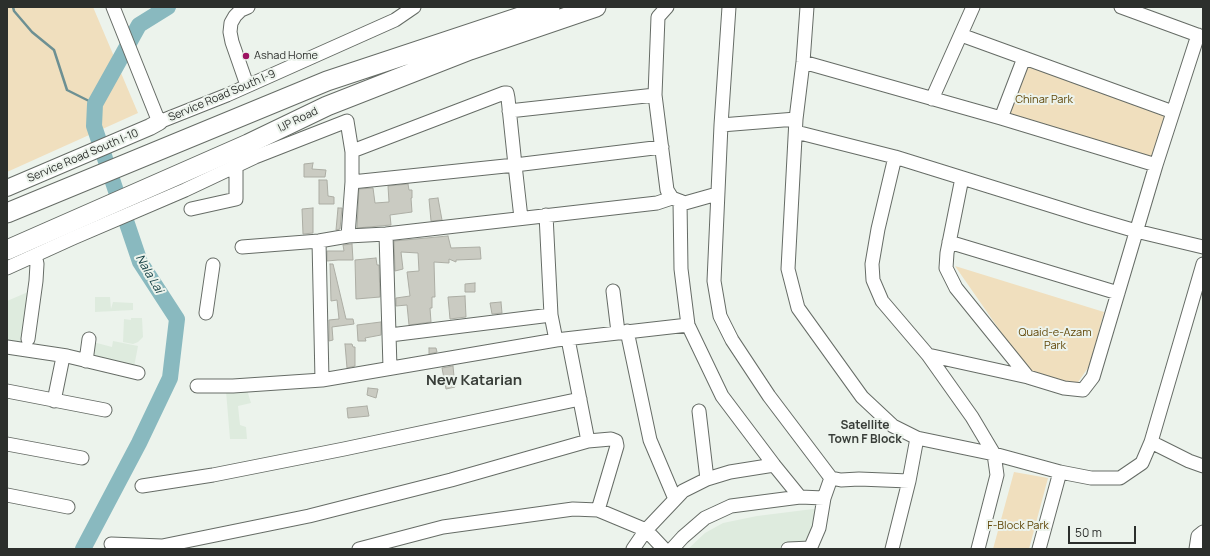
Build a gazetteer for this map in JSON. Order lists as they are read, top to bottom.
{
  "streets": {
    "highway": ["IJP Road"],
    "main road": ["Service Road South I-10"],
    "street": ["Service Road South I-9"]
  },
  "crossings": [
    ["Service Road South I-9", "Service Road South I-10"]
  ],
  "districts": ["New Katarian", "Satellite Town F Block"],
  "water": ["Nala Lai"],
  "parks": ["Chinar Park", "Quaid-e-Azam Park", "F-Block Park"],
  "places": ["Ashad Home"],
  "scale_bar": "50 m"
}
